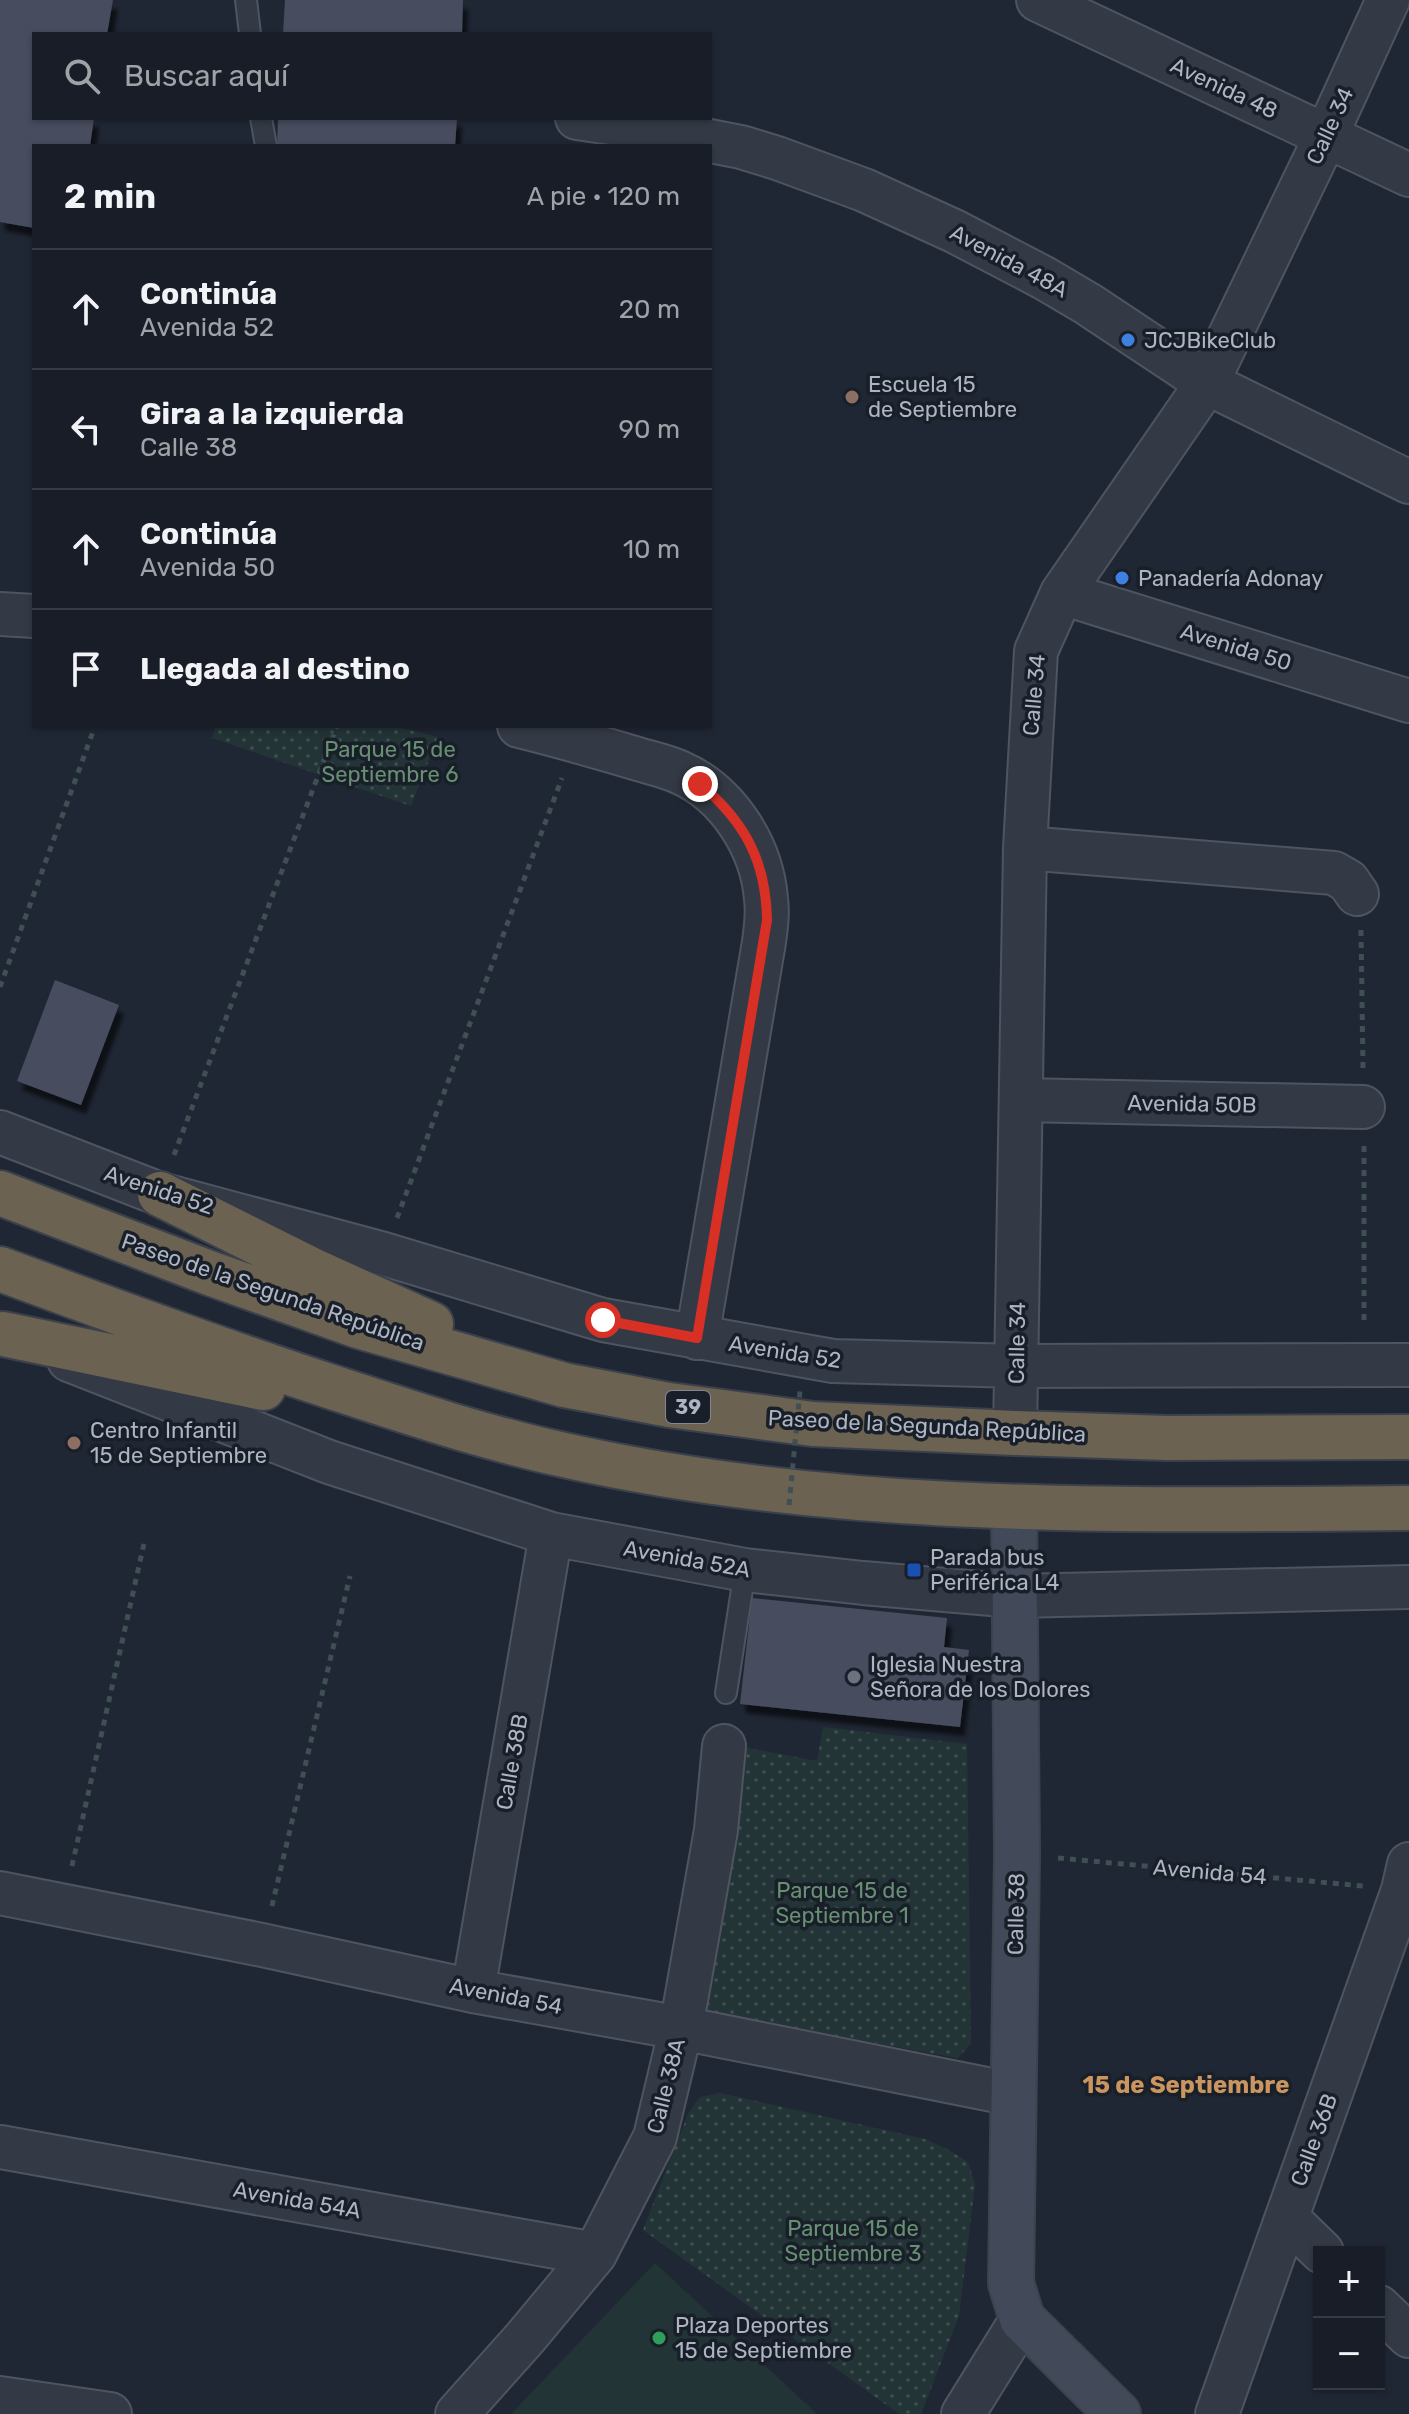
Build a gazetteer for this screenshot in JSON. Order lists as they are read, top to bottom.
{
  "streets": {
    "highway": ["Paseo de la Segunda República", "39"],
    "street": [
      "Avenida 48",
      "Calle 34",
      "Avenida 48A",
      "Avenida 50",
      "Avenida 50B",
      "Avenida 52",
      "Avenida 52A",
      "Calle 38B",
      "Avenida 54",
      "Calle 38",
      "Calle 38A",
      "Calle 36B",
      "Avenida 54A"
    ]
  },
  "crossings": [
    ["Avenida 48", "Calle 34"],
    ["Calle 34", "Avenida 48A"],
    ["Calle 34", "Avenida 50"],
    ["Calle 34", "Avenida 50B"],
    ["Calle 34", "Avenida 52"],
    ["Calle 34", "Paseo de la Segunda República"],
    ["Avenida 52A", "Calle 38B"],
    ["Avenida 52A", "Calle 38"],
    ["Calle 38B", "Avenida 54"],
    ["Avenida 54", "Calle 38"],
    ["Avenida 54", "Calle 38A"],
    ["Avenida 54", "Calle 36B"],
    ["Calle 38A", "Avenida 54A"]
  ],
  "districts": ["15 de Septiembre"],
  "parks": ["Parque 15 de Septiembre 6", "Parque 15 de Septiembre 1", "Parque 15 de Septiembre 3"],
  "places": {
    "other": [
      "JCJBikeClub",
      "Escuela 15 de Septiembre",
      "Panadería Adonay",
      "Centro Infantil 15 de Septiembre",
      "Iglesia Nuestra Señora de los Dolores",
      "Plaza Deportes 15 de Septiembre"
    ],
    "transit": ["Parada bus Periférica L4"]
  },
  "page": {
    "search": "Buscar aquí",
    "heading": ["2 min", "A pie · 120 m"],
    "list": [
      ["Continúa", "Avenida 52", "20 m"],
      ["Gira a la izquierda", "Calle 38", "90 m"],
      ["Continúa", "Avenida 50", "10 m"],
      "Llegada al destino"
    ],
    "map_buttons": ["+", "−"]
  }
}
